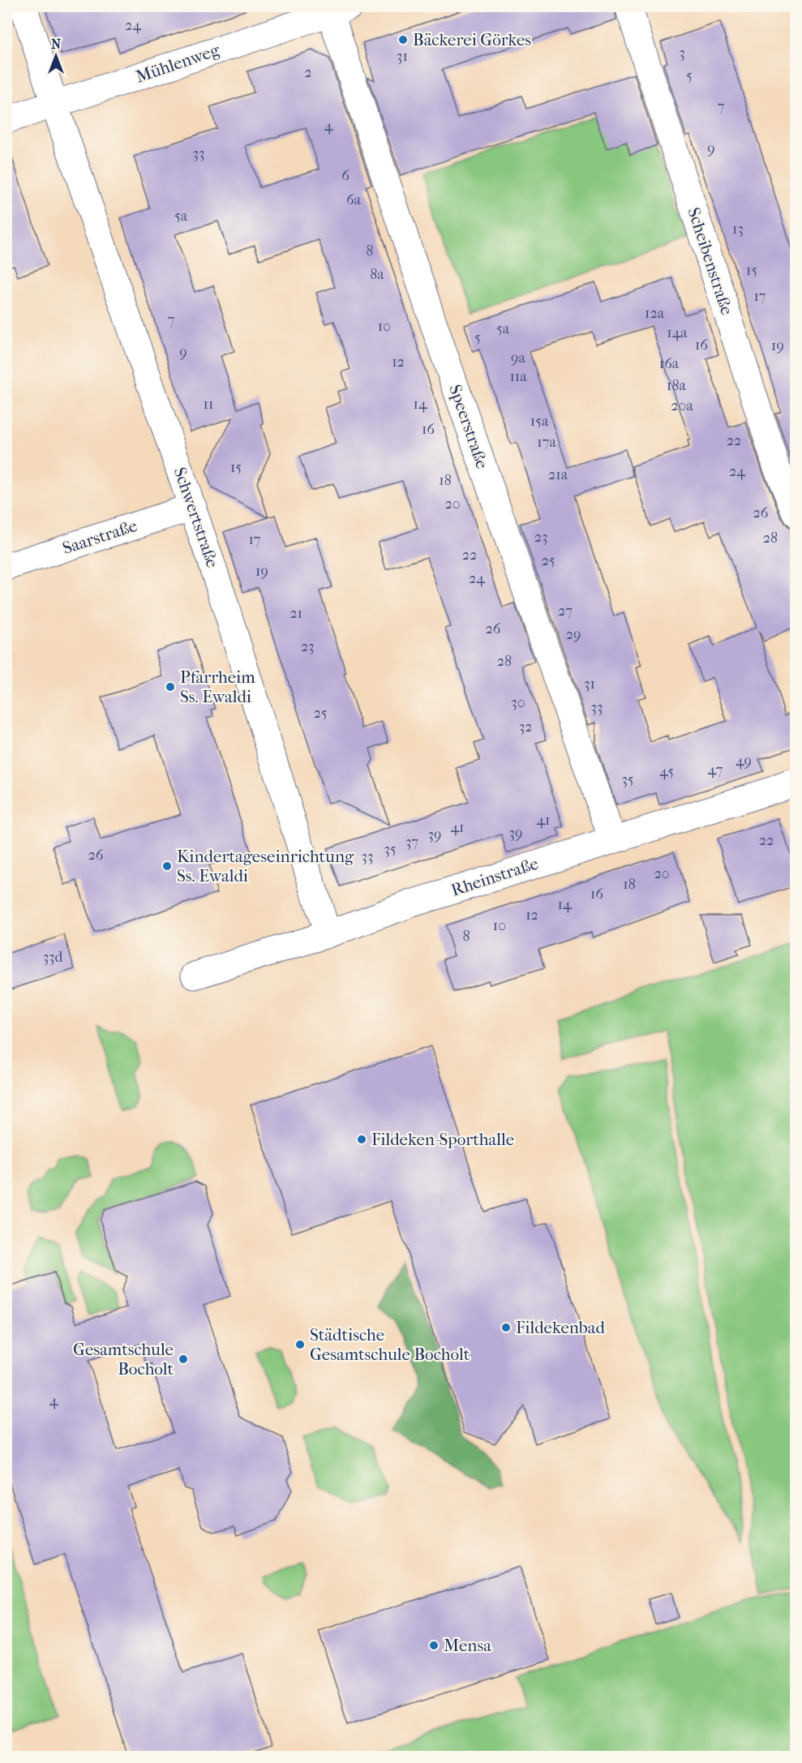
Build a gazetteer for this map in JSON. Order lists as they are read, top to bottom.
{
  "streets": {
    "street": [
      "Mühlenweg",
      "Scheibenstraße",
      "Speerstraße",
      "Schwertstraße",
      "Saarstraße",
      "Rheinstraße"
    ]
  },
  "crossings": [
    ["Mühlenweg", "Speerstraße"],
    ["Mühlenweg", "Schwertstraße"],
    ["Speerstraße", "Rheinstraße"],
    ["Schwertstraße", "Saarstraße"],
    ["Schwertstraße", "Rheinstraße"]
  ],
  "places": [
    "Bäckerei Görkes",
    "Pfarrheim Ss. Ewaldi",
    "Kindertageseinrichtung Ss. Ewaldi",
    "Fildeken-Sporthalle",
    "Fildekenbad",
    "Städtische Gesamtschule Bocholt",
    "Gesamtschule Bocholt",
    "Mensa"
  ],
  "house_numbers": [
    "24",
    "3",
    "31",
    "2",
    "5",
    "7",
    "4",
    "9",
    "33",
    "6",
    "6a",
    "5a",
    "13",
    "8",
    "15",
    "8a",
    "17",
    "12a",
    "7",
    "10",
    "5a",
    "14a",
    "5",
    "16",
    "19",
    "9",
    "9a",
    "12",
    "16a",
    "11a",
    "18a",
    "11",
    "14",
    "20a",
    "15a",
    "16",
    "22",
    "17a",
    "15",
    "24",
    "21a",
    "18",
    "20",
    "26",
    "23",
    "28",
    "17",
    "22",
    "25",
    "19",
    "24",
    "27",
    "21",
    "26",
    "29",
    "23",
    "28",
    "31",
    "30",
    "33",
    "25",
    "32",
    "49",
    "47",
    "45",
    "35",
    "41",
    "41",
    "39",
    "39",
    "22",
    "37",
    "35",
    "26",
    "33",
    "20",
    "18",
    "16",
    "14",
    "12",
    "10",
    "8",
    "33d",
    "4"
  ],
  "north": "top"
}
